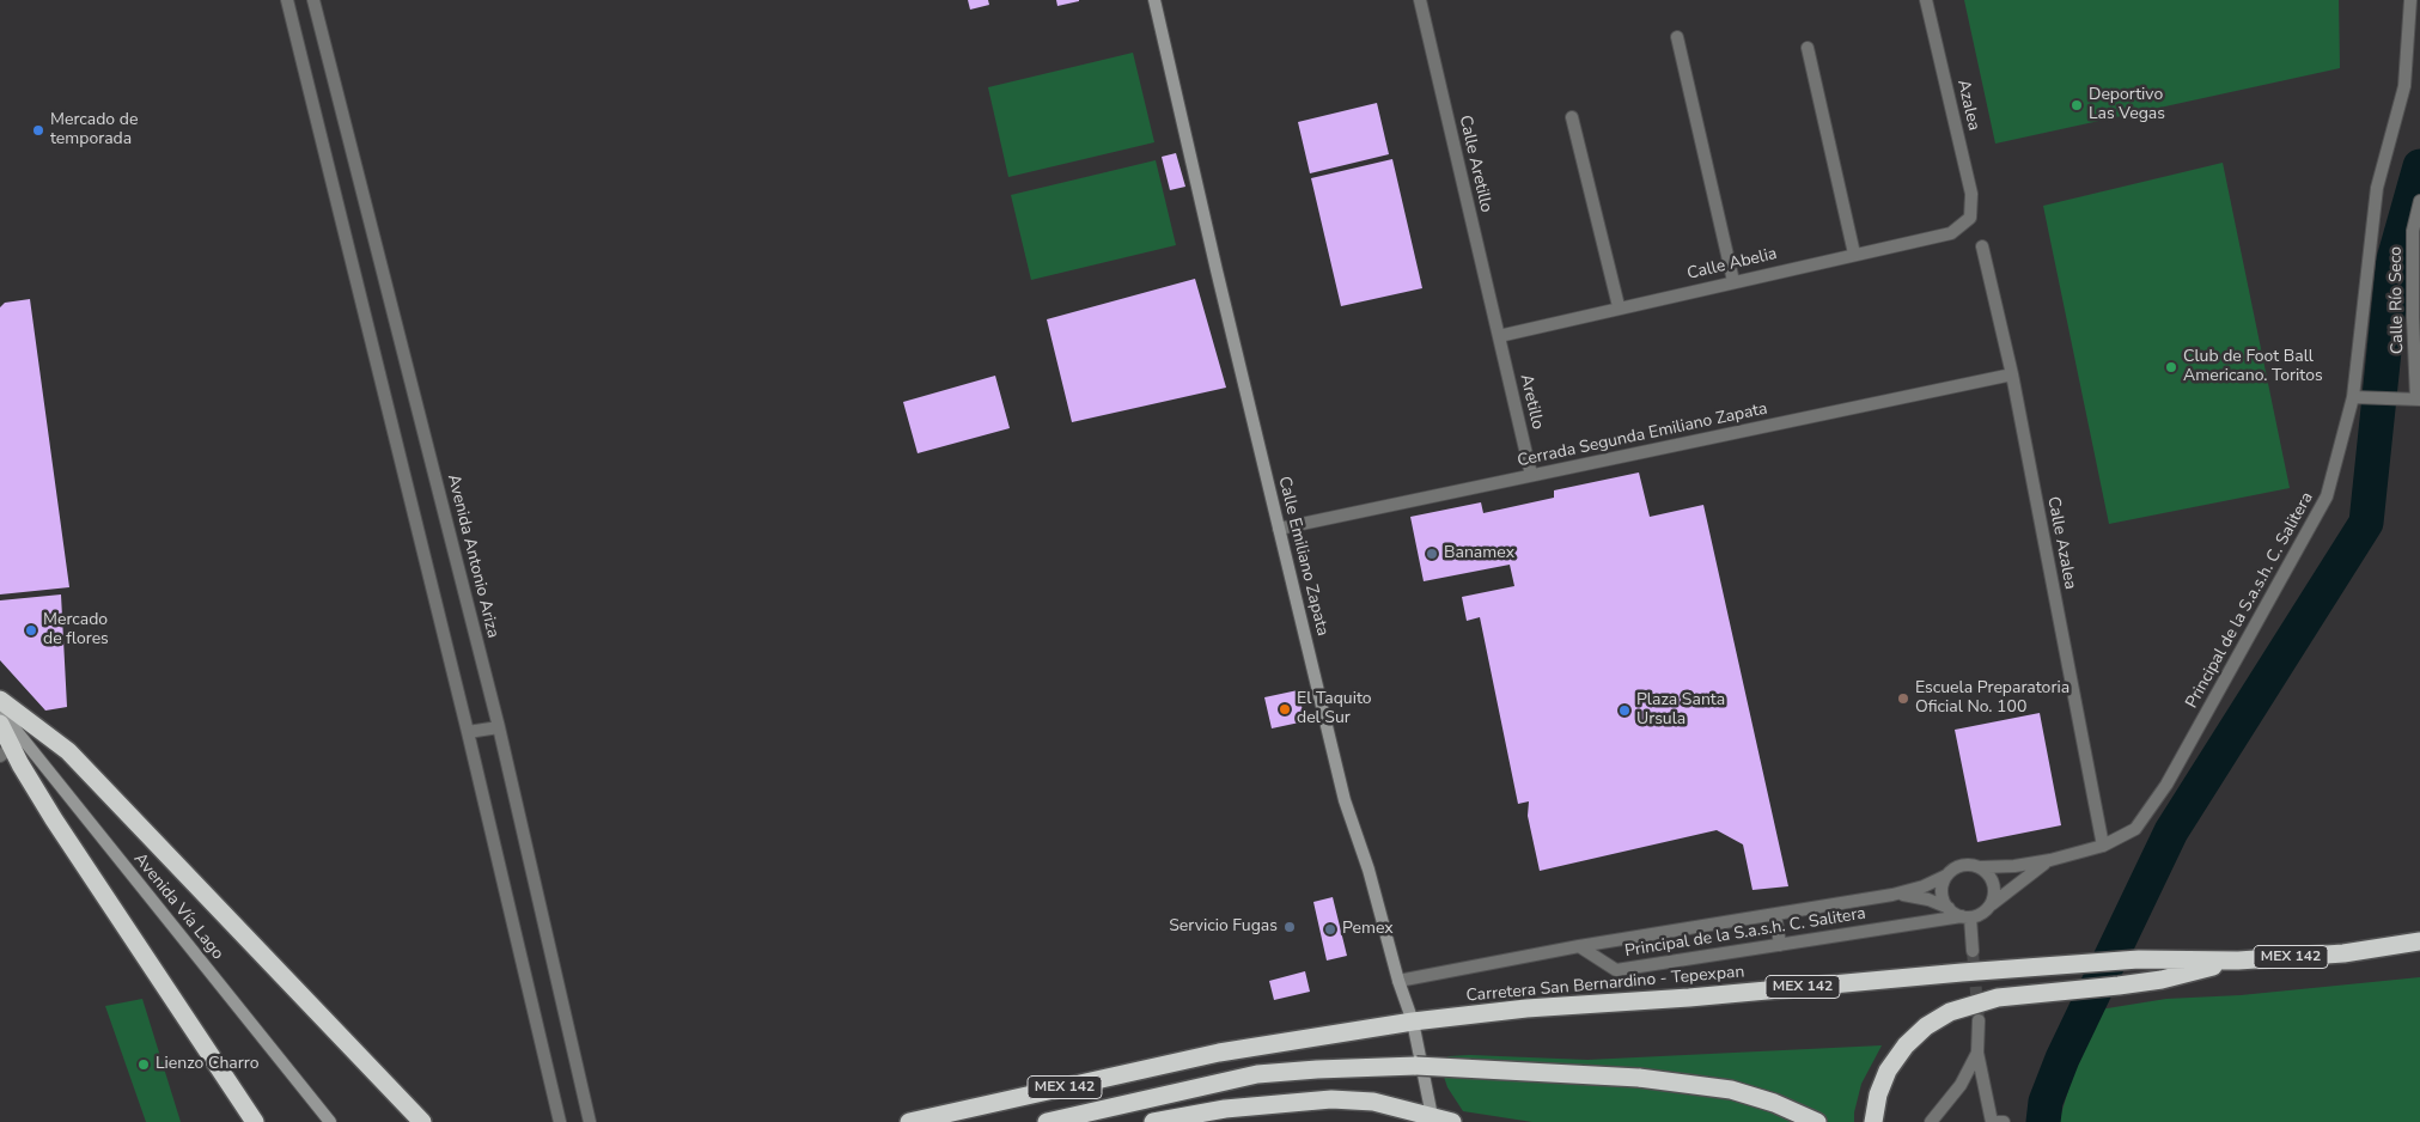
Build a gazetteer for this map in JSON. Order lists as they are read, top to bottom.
{
  "streets": {
    "highway": ["MEX 142", "Carretera San Bernardino - Tepexpan"],
    "main road": ["Calle Emiliano Zapata", "Avenida Vía Lago"],
    "street": [
      "Azalea",
      "Calle Aretillo",
      "Calle Abelia",
      "Calle Río Seco",
      "Aretillo",
      "Cerrada Segunda Emiliano Zapata",
      "Calle Azalea",
      "Avenida Antonio Ariza",
      "Principal de la S.a.s.h. C. Salitera"
    ]
  },
  "crossings": [
    ["Azalea", "Calle Abelia"],
    ["Calle Aretillo", "Calle Abelia"],
    ["Calle Aretillo", "Aretillo"],
    ["Calle Abelia", "Aretillo"],
    ["Aretillo", "Cerrada Segunda Emiliano Zapata"],
    ["Cerrada Segunda Emiliano Zapata", "Calle Azalea"],
    ["Cerrada Segunda Emiliano Zapata", "Calle Emiliano Zapata"],
    ["Calle Azalea", "Principal de la S.a.s.h. C. Salitera"],
    ["Calle Emiliano Zapata", "Carretera San Bernardino - Tepexpan"]
  ],
  "places": [
    "Deportivo Las Vegas",
    "Mercado de temporada",
    "Club de Foot Ball Americano. Toritos",
    "Banamex",
    "Mercado de flores",
    "Escuela Preparatoria Oficial No. 100",
    "El Taquito del Sur",
    "Plaza Santa Ursula",
    "Servicio Fugas",
    "Pemex",
    "Lienzo Charro"
  ]
}
